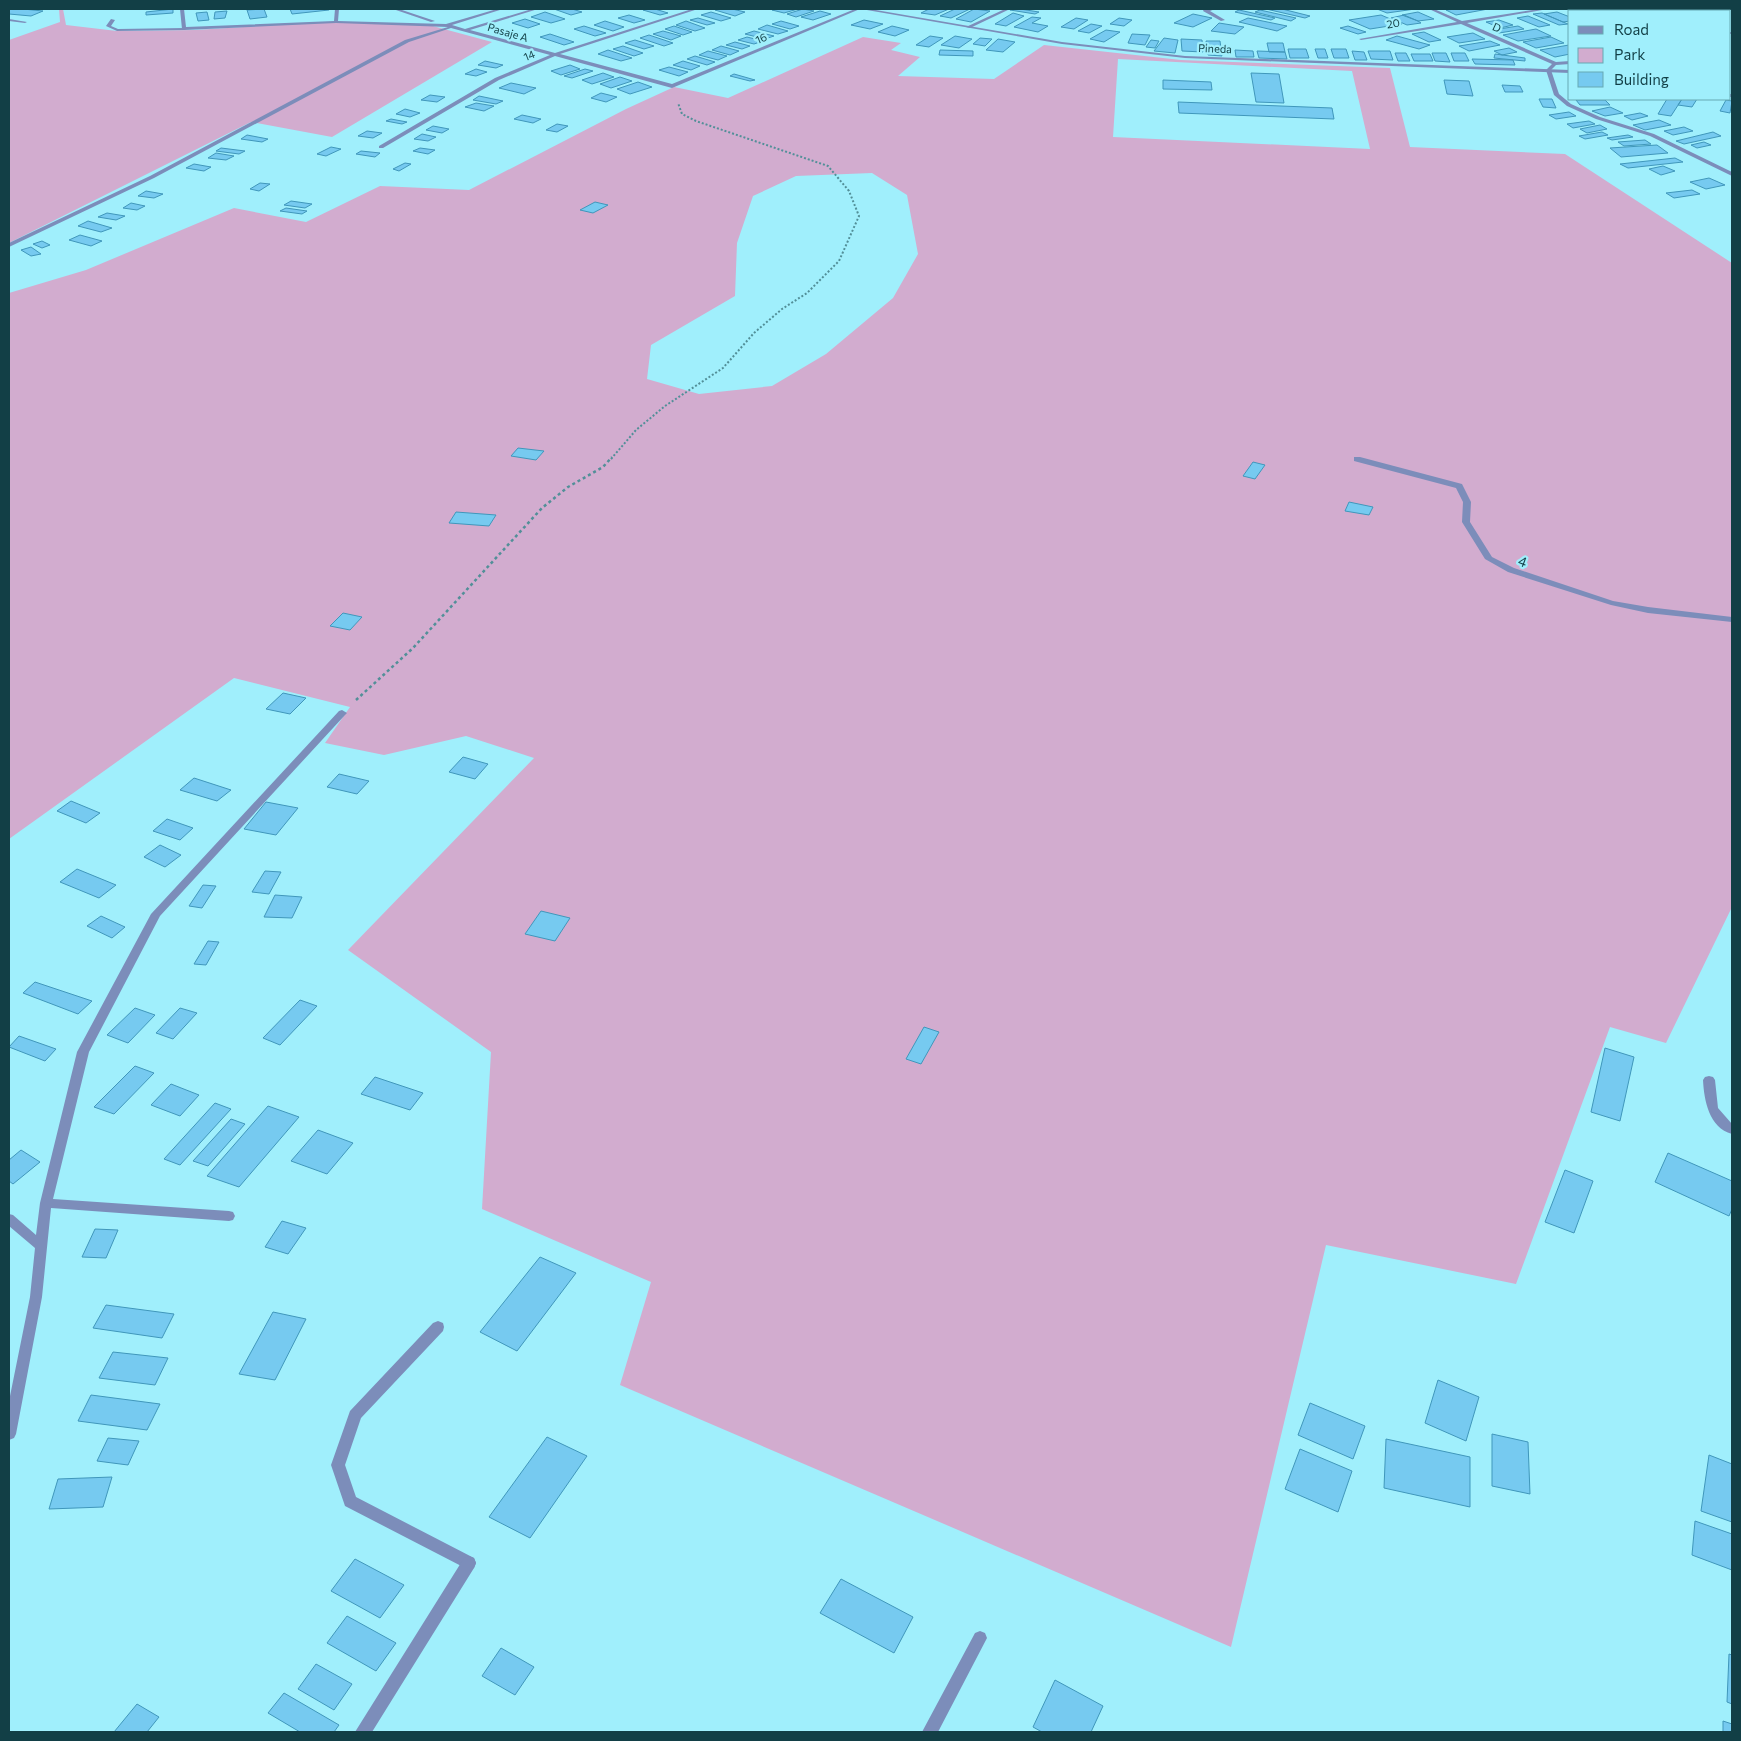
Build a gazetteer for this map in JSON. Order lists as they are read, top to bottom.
{
  "streets": {
    "street": [
      "20",
      "D",
      "Pasaje A",
      "16",
      "Pineda",
      "14",
      "4"
    ]
  },
  "crossings": [
    ["20", "D"],
    ["Pasaje A", "16"],
    ["Pasaje A", "14"]
  ],
  "legend": ["Road", "Park", "Building"]
}
